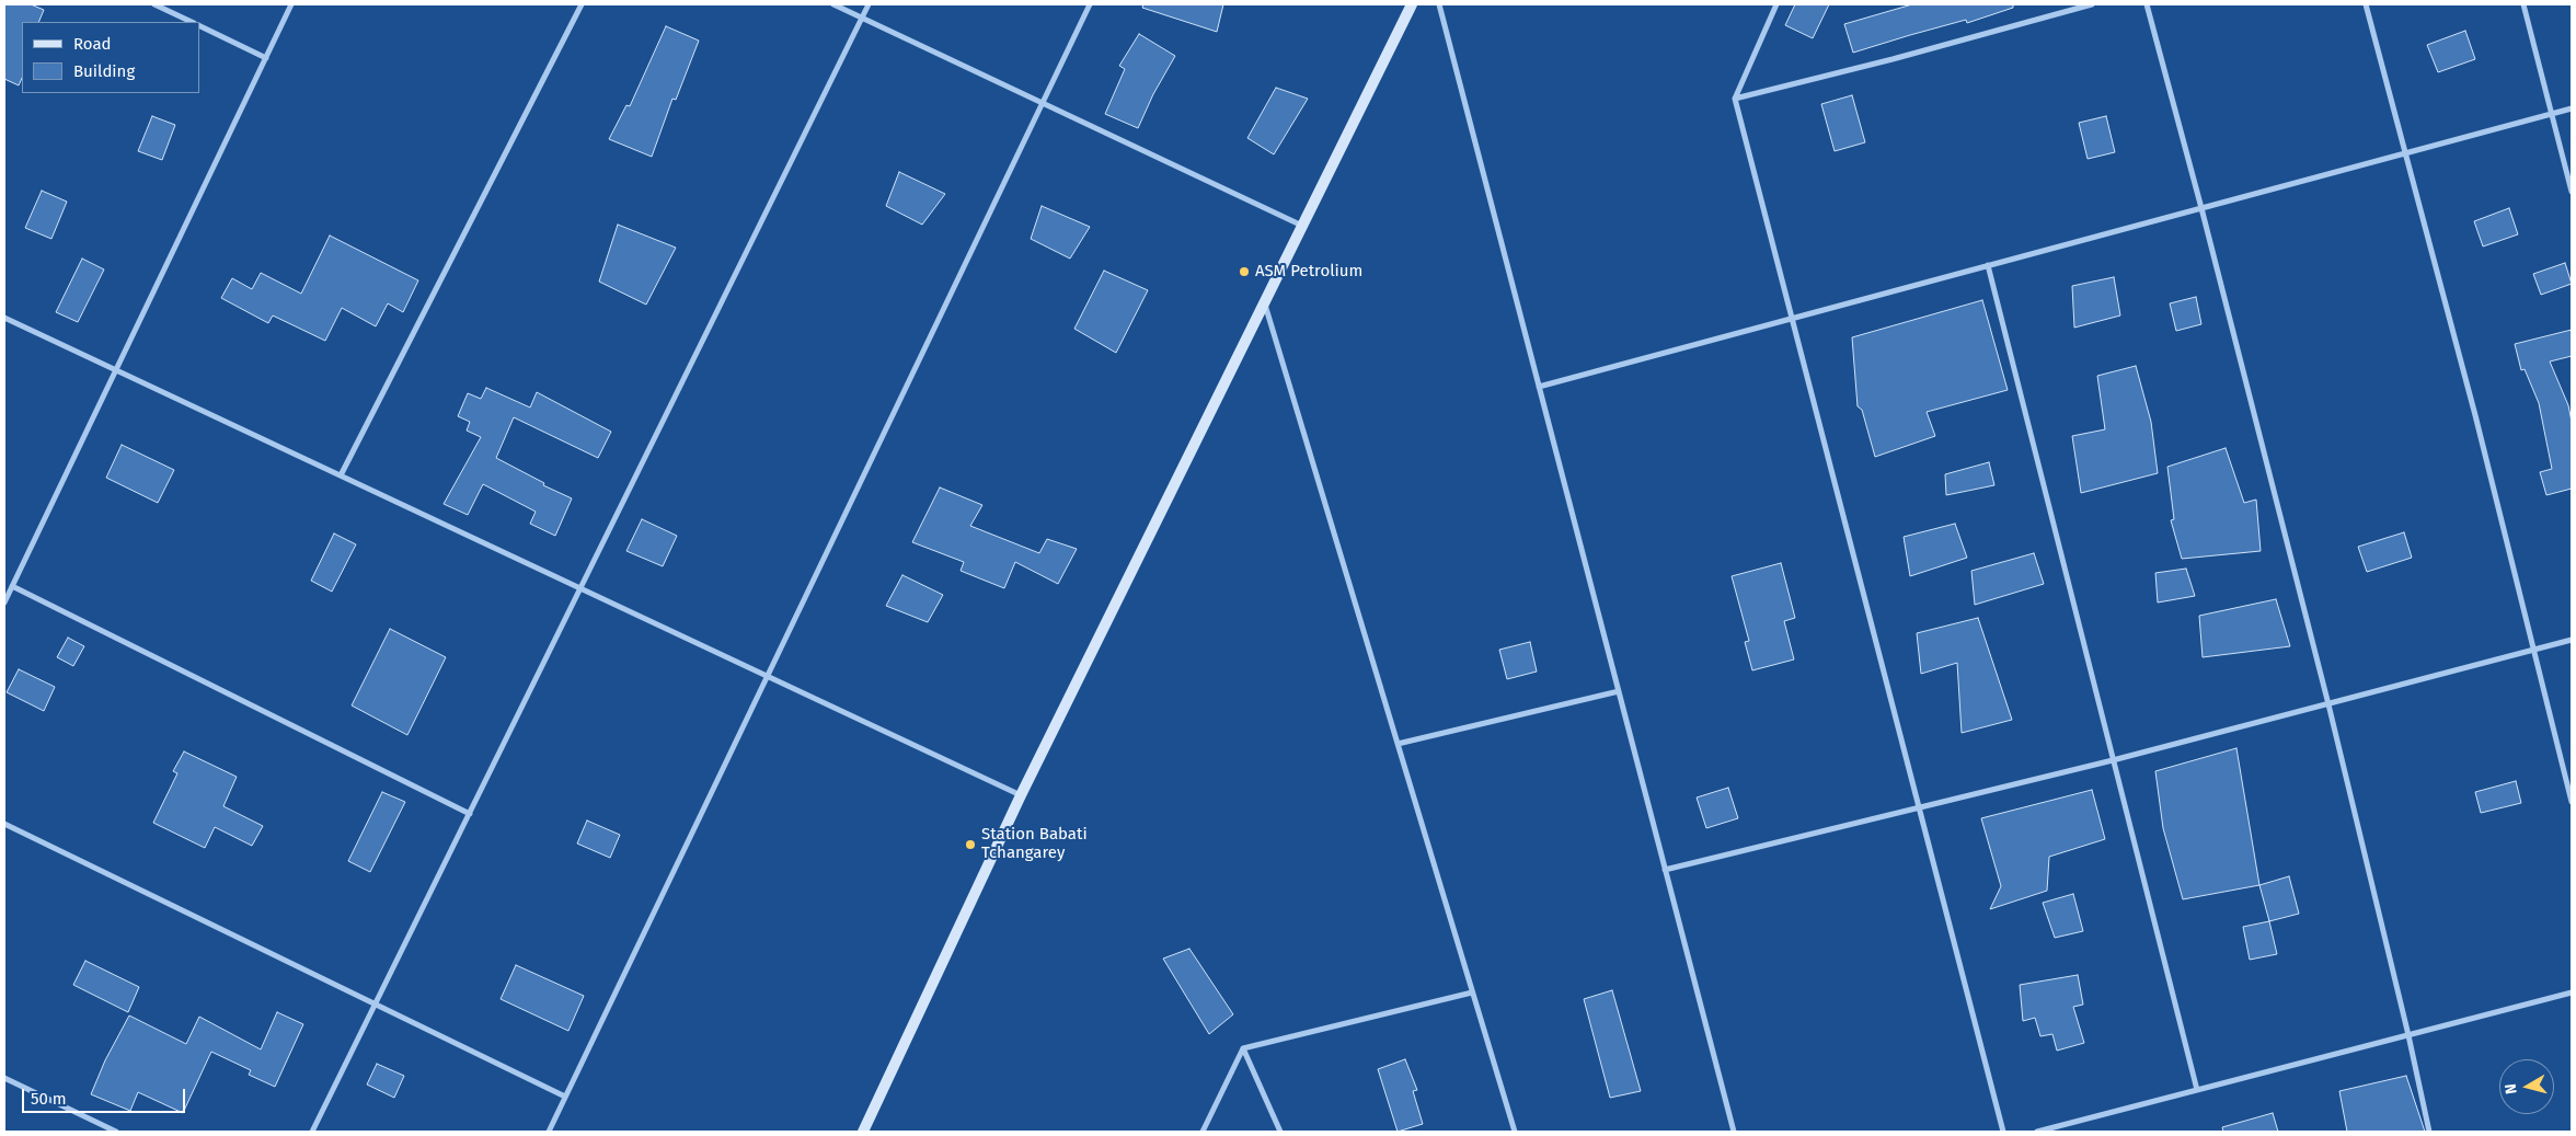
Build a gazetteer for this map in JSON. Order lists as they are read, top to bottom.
{
  "places": ["ASM Petrolium", "Station Babati Tchangarey"],
  "legend": ["Road", "Building"],
  "scale_bar": "50 m",
  "north": "left"
}
